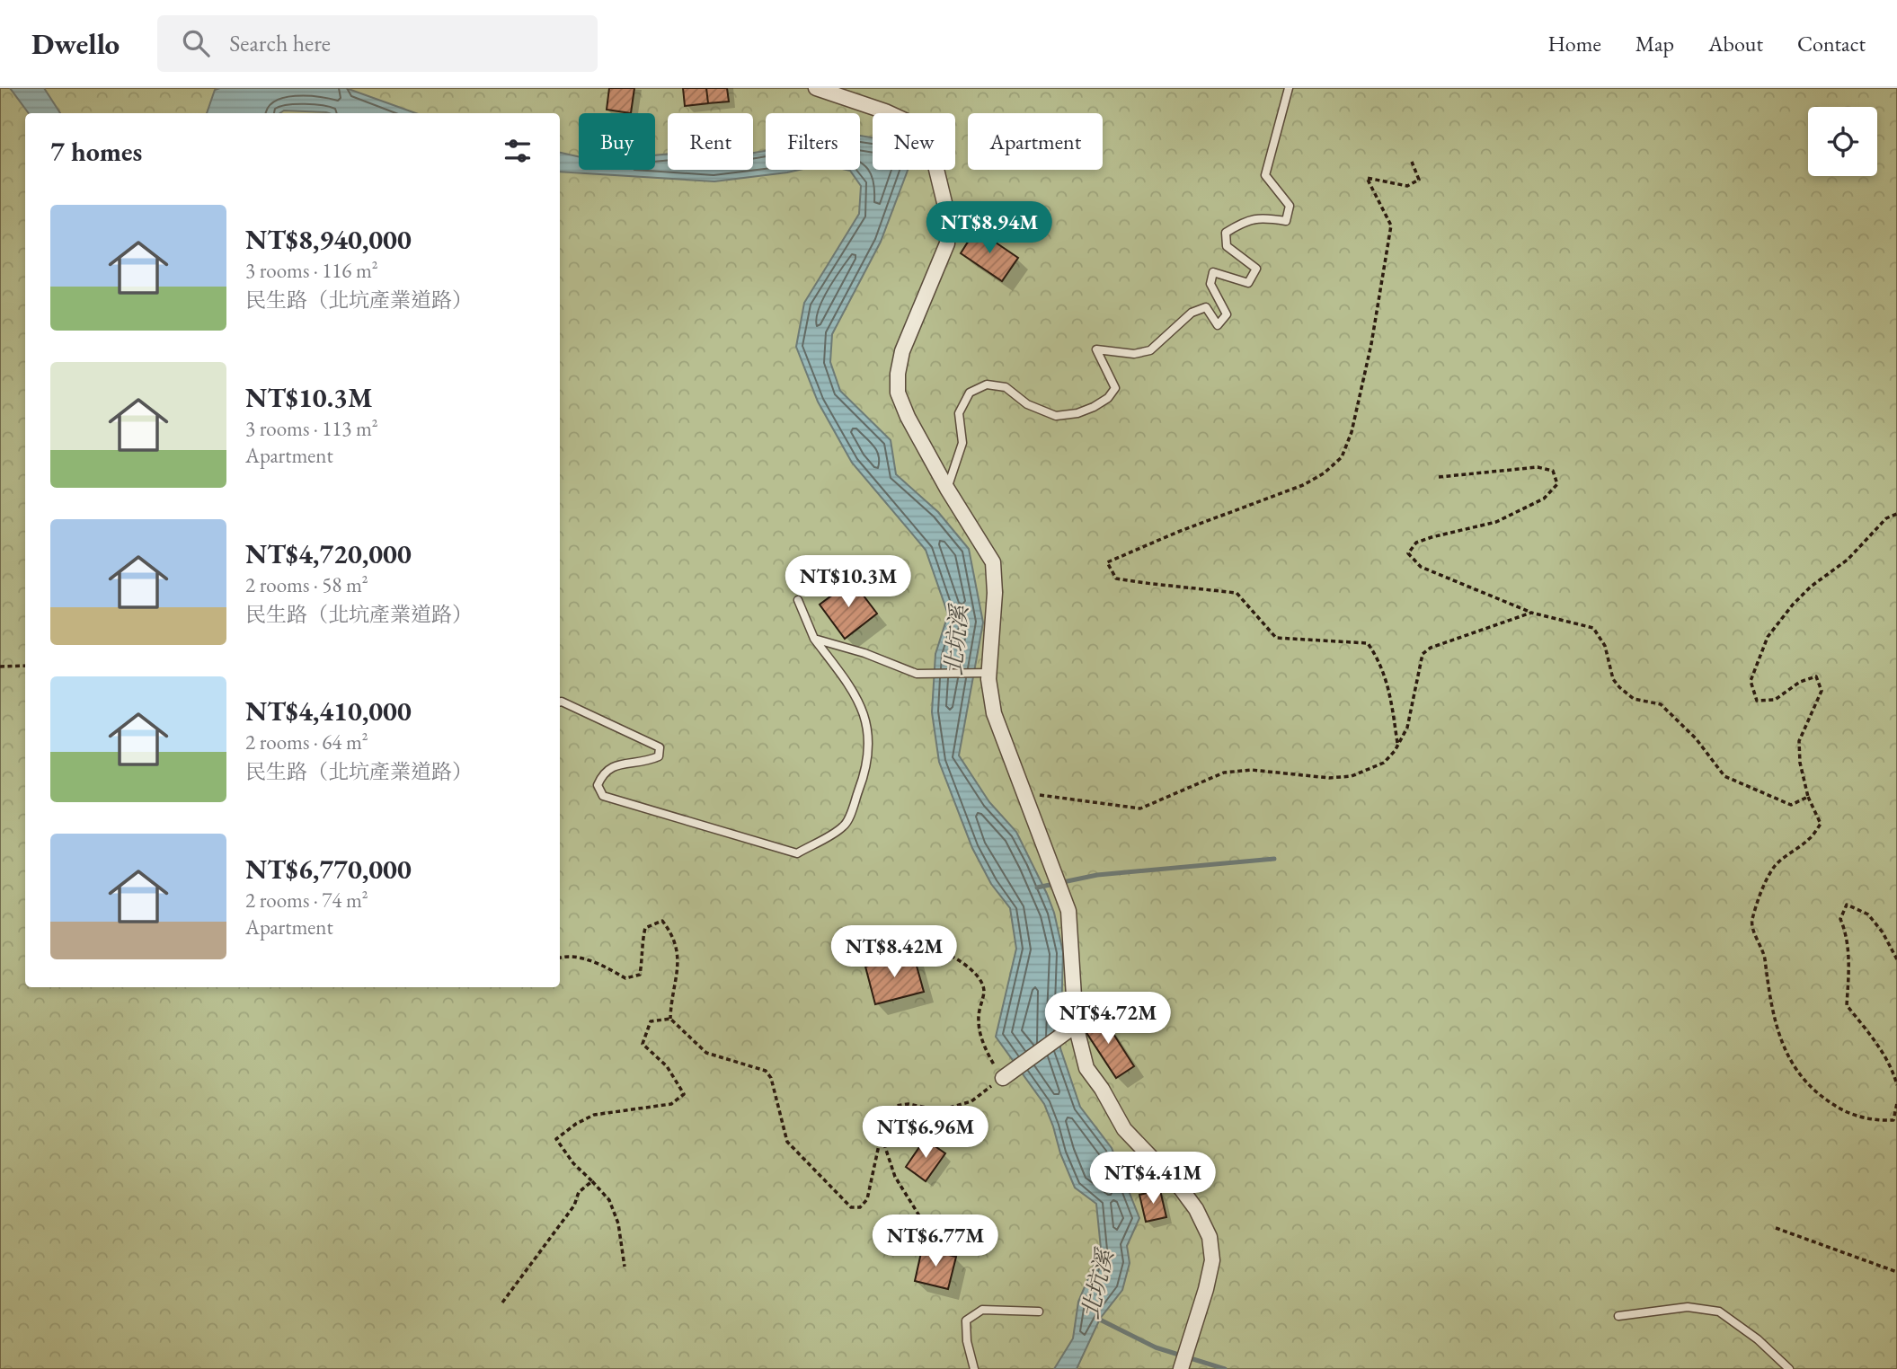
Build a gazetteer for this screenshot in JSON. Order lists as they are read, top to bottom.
{
  "water": ["北坑溪"],
  "page": {
    "header": "Dwello",
    "search": "Search here",
    "nav": [
      "Home",
      "Map",
      "About",
      "Contact"
    ],
    "chip": [
      "Buy",
      "Rent",
      "Filters",
      "New",
      "Apartment"
    ],
    "heading": "7 homes",
    "list": [
      {
        "name": "NT$8,940,000",
        "note": "3 rooms · 116 m² · 民生路（北坑產業道路）"
      },
      {
        "name": "NT$10.3M",
        "note": "3 rooms · 113 m² · Apartment"
      },
      {
        "name": "NT$4,720,000",
        "note": "2 rooms · 58 m² · 民生路（北坑產業道路）"
      },
      {
        "name": "NT$4,410,000",
        "note": "2 rooms · 64 m² · 民生路（北坑產業道路）"
      },
      {
        "name": "NT$6,770,000",
        "note": "2 rooms · 74 m² · Apartment"
      }
    ],
    "price": [
      "NT$8.94M",
      "NT$10.3M",
      "NT$8.42M",
      "NT$4.72M",
      "NT$6.96M",
      "NT$4.41M",
      "NT$6.77M"
    ]
  }
}
